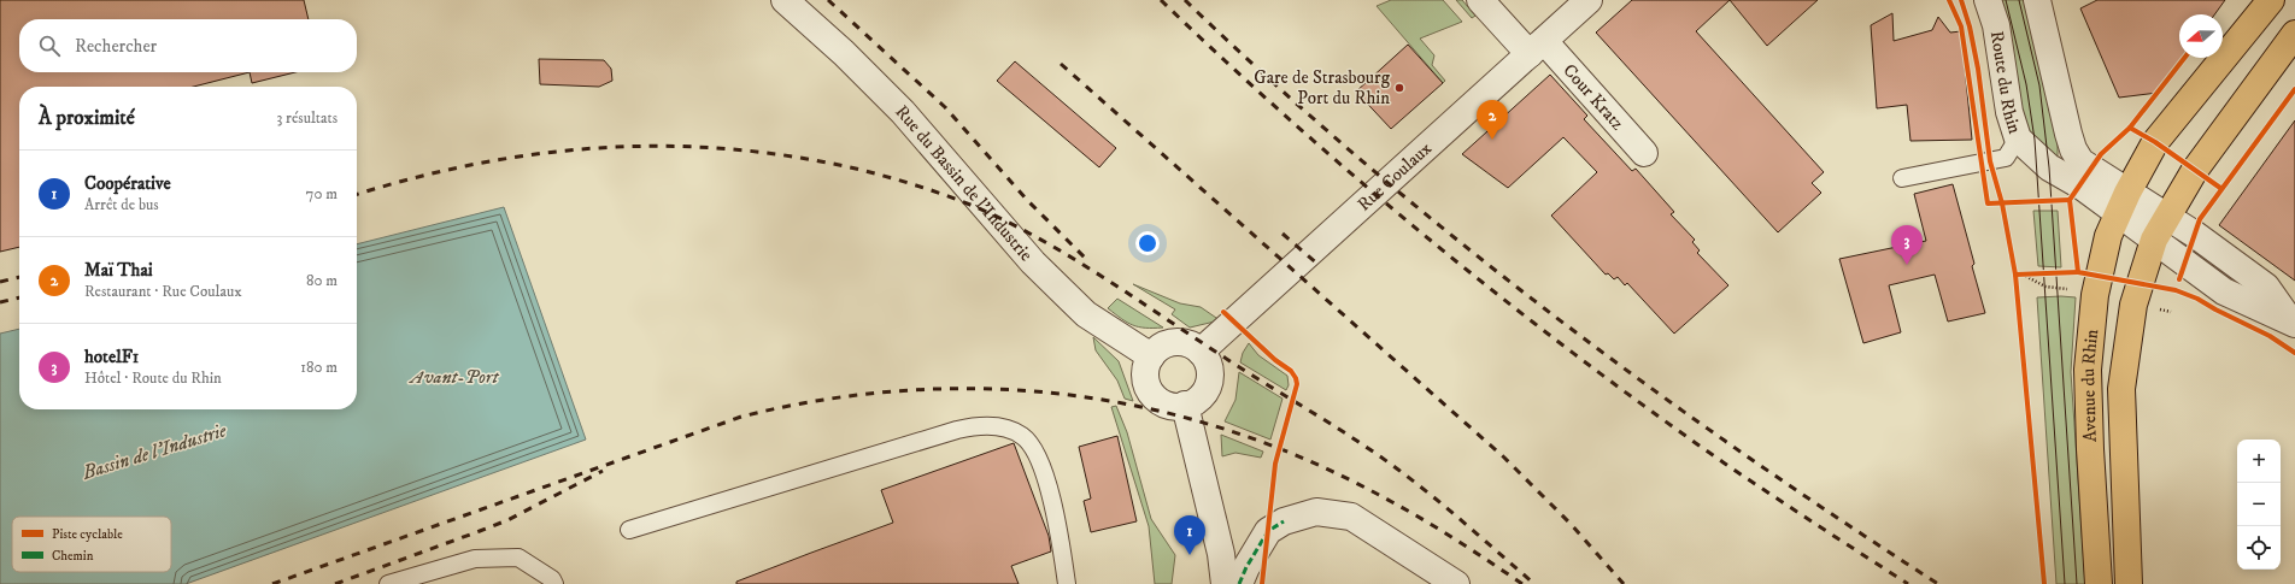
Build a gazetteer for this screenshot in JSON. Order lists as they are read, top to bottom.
{
  "streets": {
    "main road": ["Avenue du Rhin"],
    "street": [
      "Route du Rhin",
      "Cour Kratz",
      "Rue Coulaux",
      "Rue du Bassin de l'Industrie"
    ]
  },
  "crossings": [
    ["Route du Rhin", "Avenue du Rhin"],
    ["Cour Kratz", "Rue Coulaux"],
    ["Rue Coulaux", "Rue du Bassin de l'Industrie"]
  ],
  "water": ["Avant-Port", "Bassin de l'Industrie"],
  "places": ["Gare de Strasbourg Port du Rhin"],
  "legend": ["Piste cyclable", "Chemin"],
  "north": "left",
  "page": {
    "search": "Rechercher",
    "heading": ["À proximité", "3 résultats"],
    "pins": ["2", "3", "1"],
    "list": [
      {
        "mark": "1",
        "name": "Coopérative",
        "note": "Arrêt de bus",
        "value": "70 m"
      },
      {
        "mark": "2",
        "name": "Maï Thai",
        "note": "Restaurant · Rue Coulaux",
        "value": "80 m"
      },
      {
        "mark": "3",
        "name": "hotelF1",
        "note": "Hôtel · Route du Rhin",
        "value": "180 m"
      }
    ],
    "map_buttons": ["+", "−"]
  }
}
